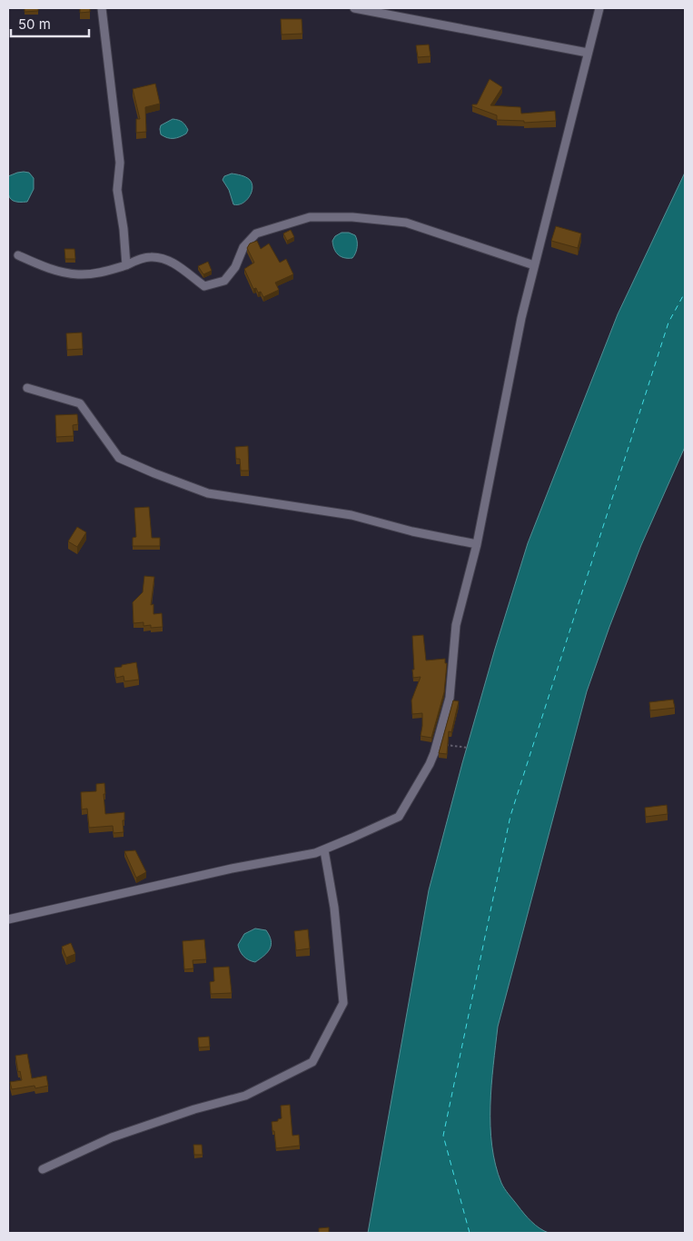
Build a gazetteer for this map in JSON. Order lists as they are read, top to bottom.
{
  "scale_bar": "50 m"
}
